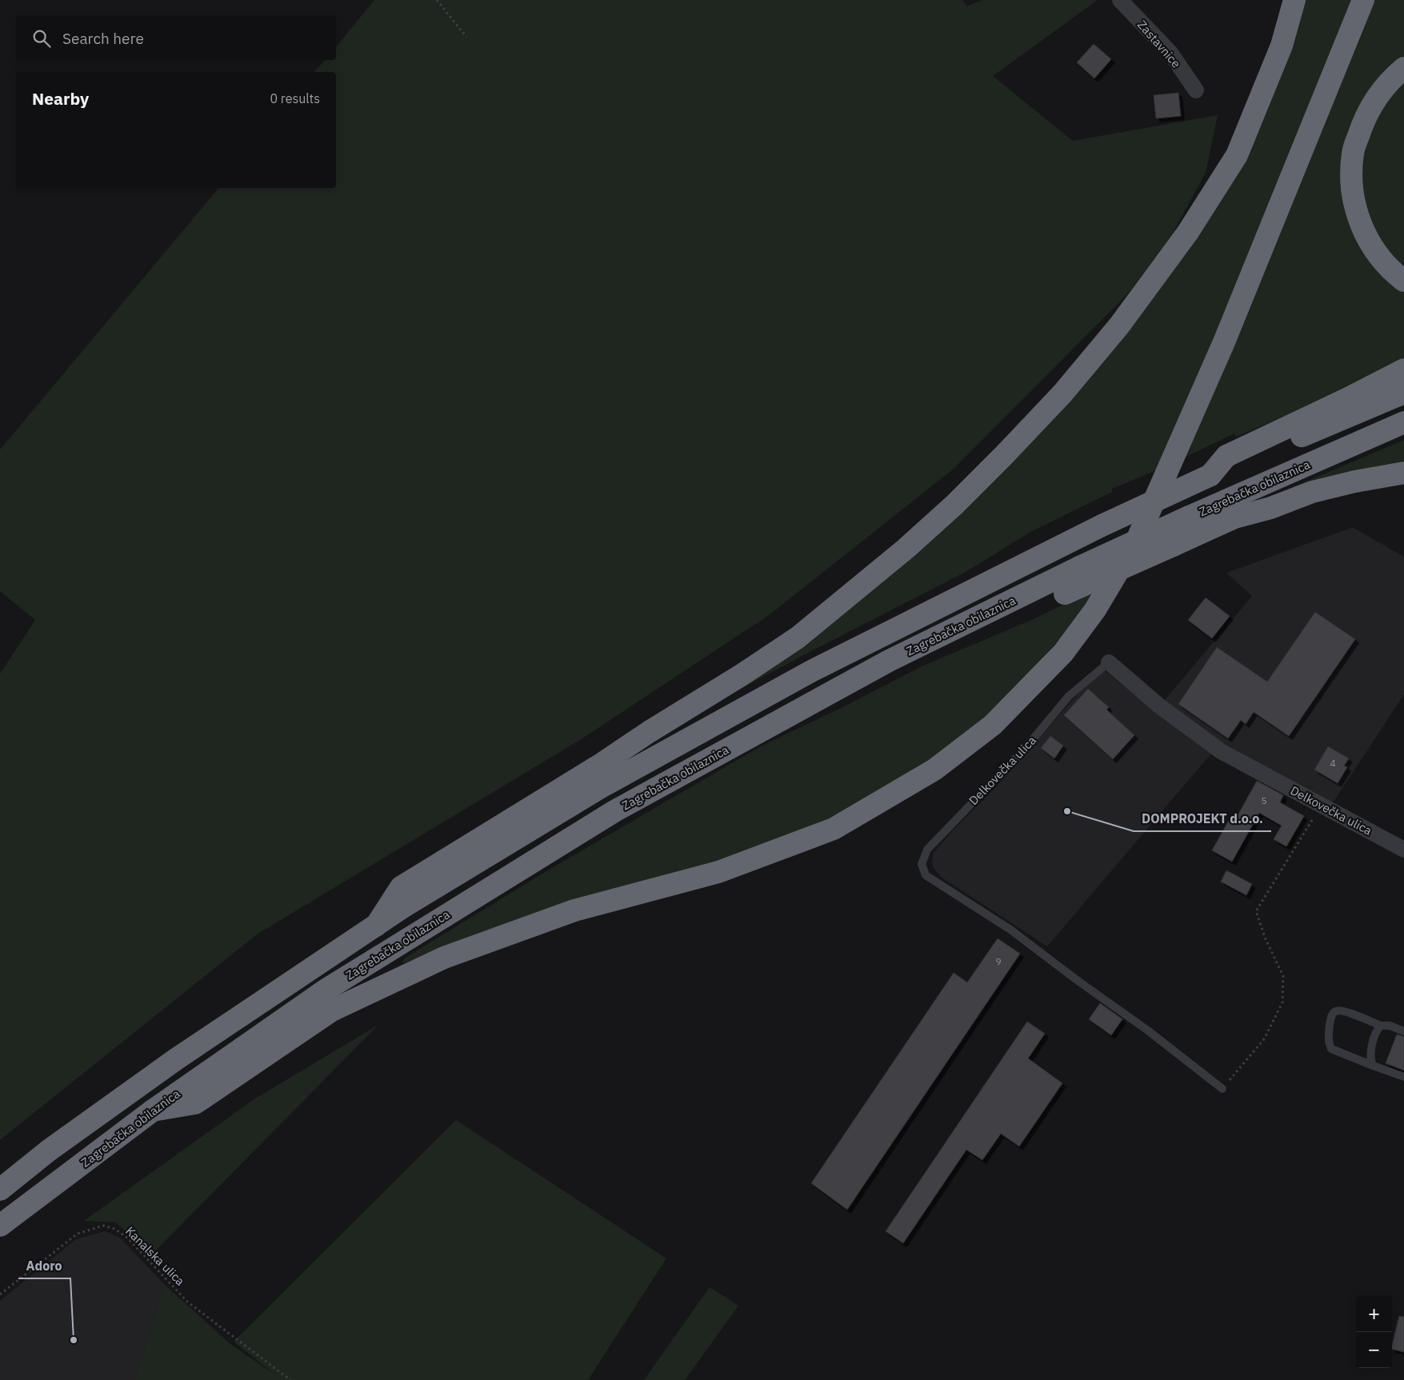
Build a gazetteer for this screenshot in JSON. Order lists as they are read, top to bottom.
{
  "streets": {
    "highway": ["Zagrebačka obilaznica"],
    "street": ["Zastavnice", "Delkovečka ulica"],
    "path": ["Kanalska ulica"]
  },
  "places": ["DOMPROJEKT d.o.o.", "Adoro"],
  "house_numbers": ["4", "5", "9"],
  "page": {
    "search": "Search here",
    "heading": ["Nearby", "0 results"],
    "map_buttons": ["+", "−"]
  }
}
